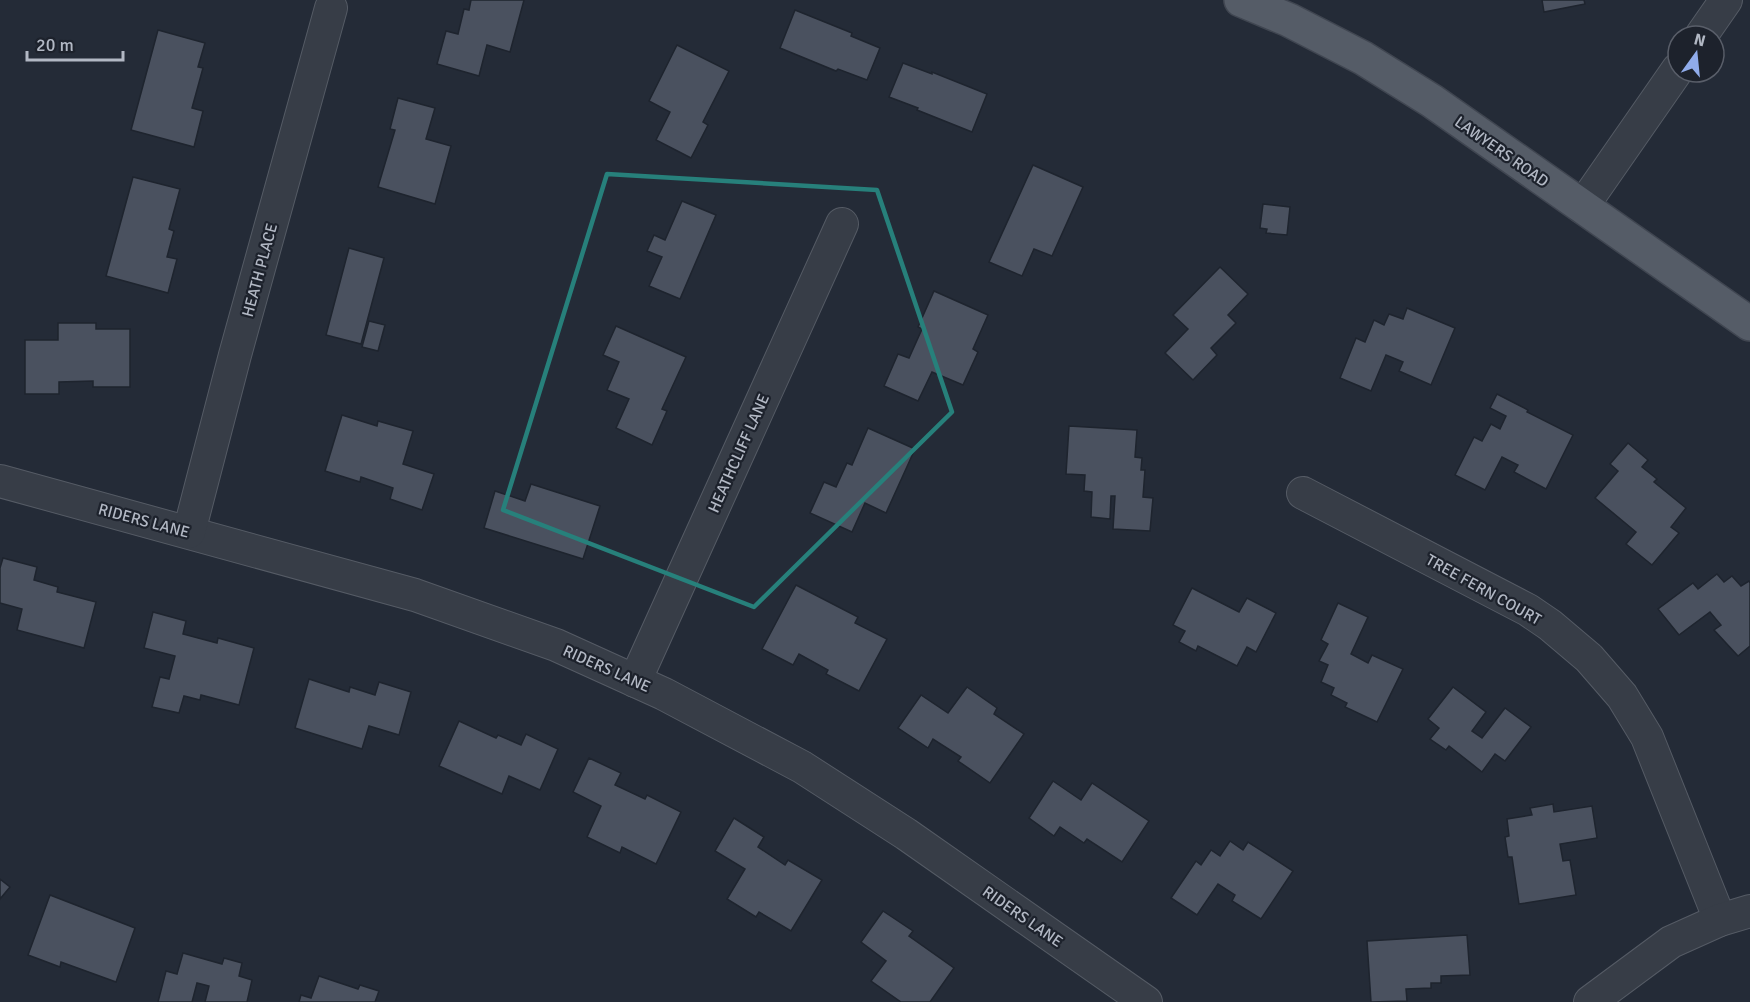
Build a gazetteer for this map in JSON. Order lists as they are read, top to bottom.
{
  "streets": {
    "main road": ["LAWYERS ROAD"],
    "street": [
      "HEATH PLACE",
      "HEATHCLIFF LANE",
      "RIDERS LANE",
      "TREE FERN COURT"
    ]
  },
  "crossings": [
    ["HEATH PLACE", "RIDERS LANE"],
    ["HEATHCLIFF LANE", "RIDERS LANE"]
  ],
  "scale_bar": "20 m",
  "north": "top"
}
